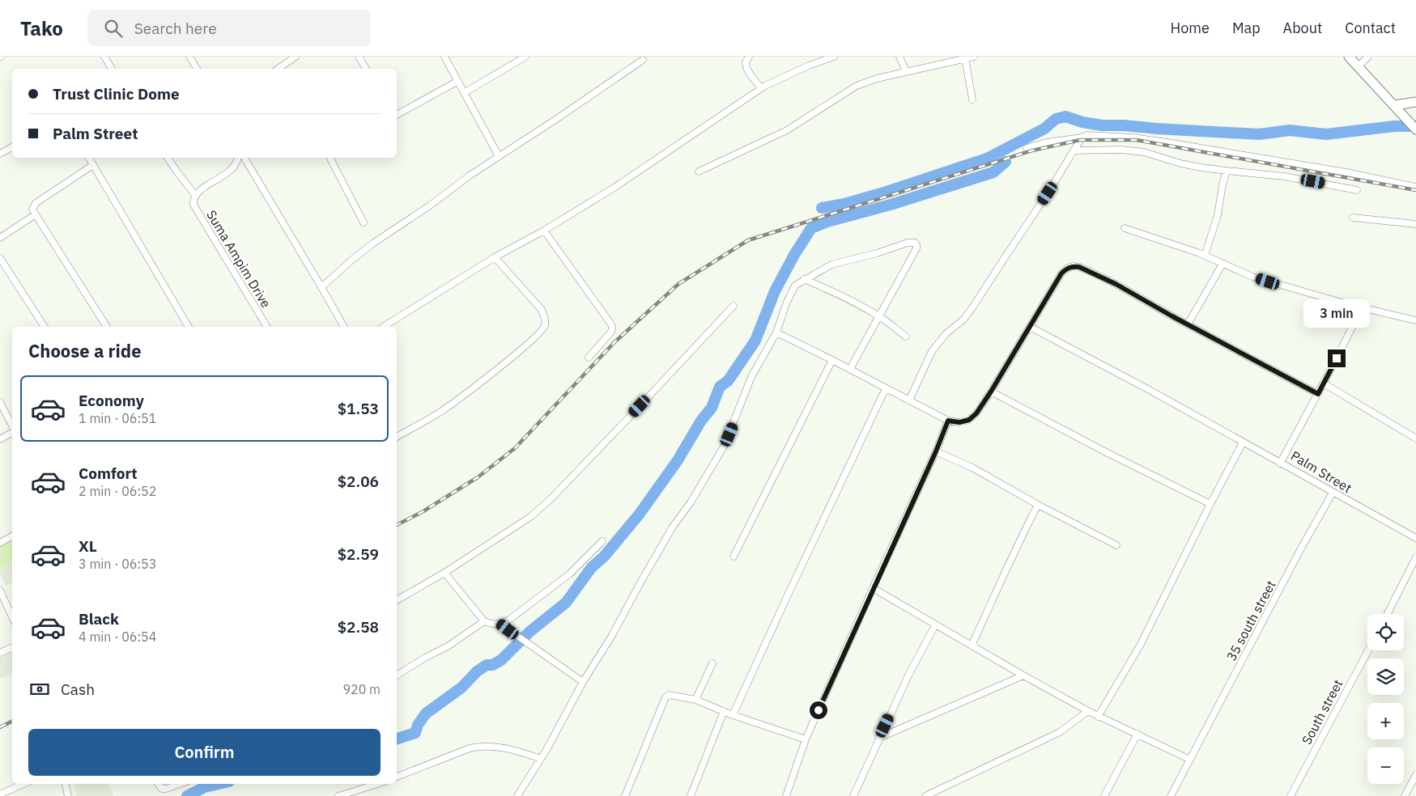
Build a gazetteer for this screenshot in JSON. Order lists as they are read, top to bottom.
{
  "streets": {
    "street": [
      "Suma Ampim Drive",
      "Palm Street",
      "35 south street",
      "South street"
    ]
  },
  "crossings": [
    ["Palm Street", "35 south street"]
  ],
  "page": {
    "header": "Tako",
    "search": "Search here",
    "nav": [
      "Home",
      "Map",
      "About",
      "Contact"
    ],
    "banner": ["Trust Clinic Dome", "Palm Street"],
    "bubble": "3 min",
    "heading": "Choose a ride",
    "list": [
      {
        "name": "Economy",
        "note": "1 min · 06:51",
        "value": "$1.53"
      },
      {
        "name": "Comfort",
        "note": "2 min · 06:52",
        "value": "$2.06"
      },
      {
        "name": "XL",
        "note": "3 min · 06:53",
        "value": "$2.59"
      },
      {
        "name": "Black",
        "note": "4 min · 06:54",
        "value": "$2.58"
      }
    ],
    "map_buttons": ["+", "−"],
    "pay": ["Cash", "920 m"],
    "buttons": "Confirm"
  }
}
